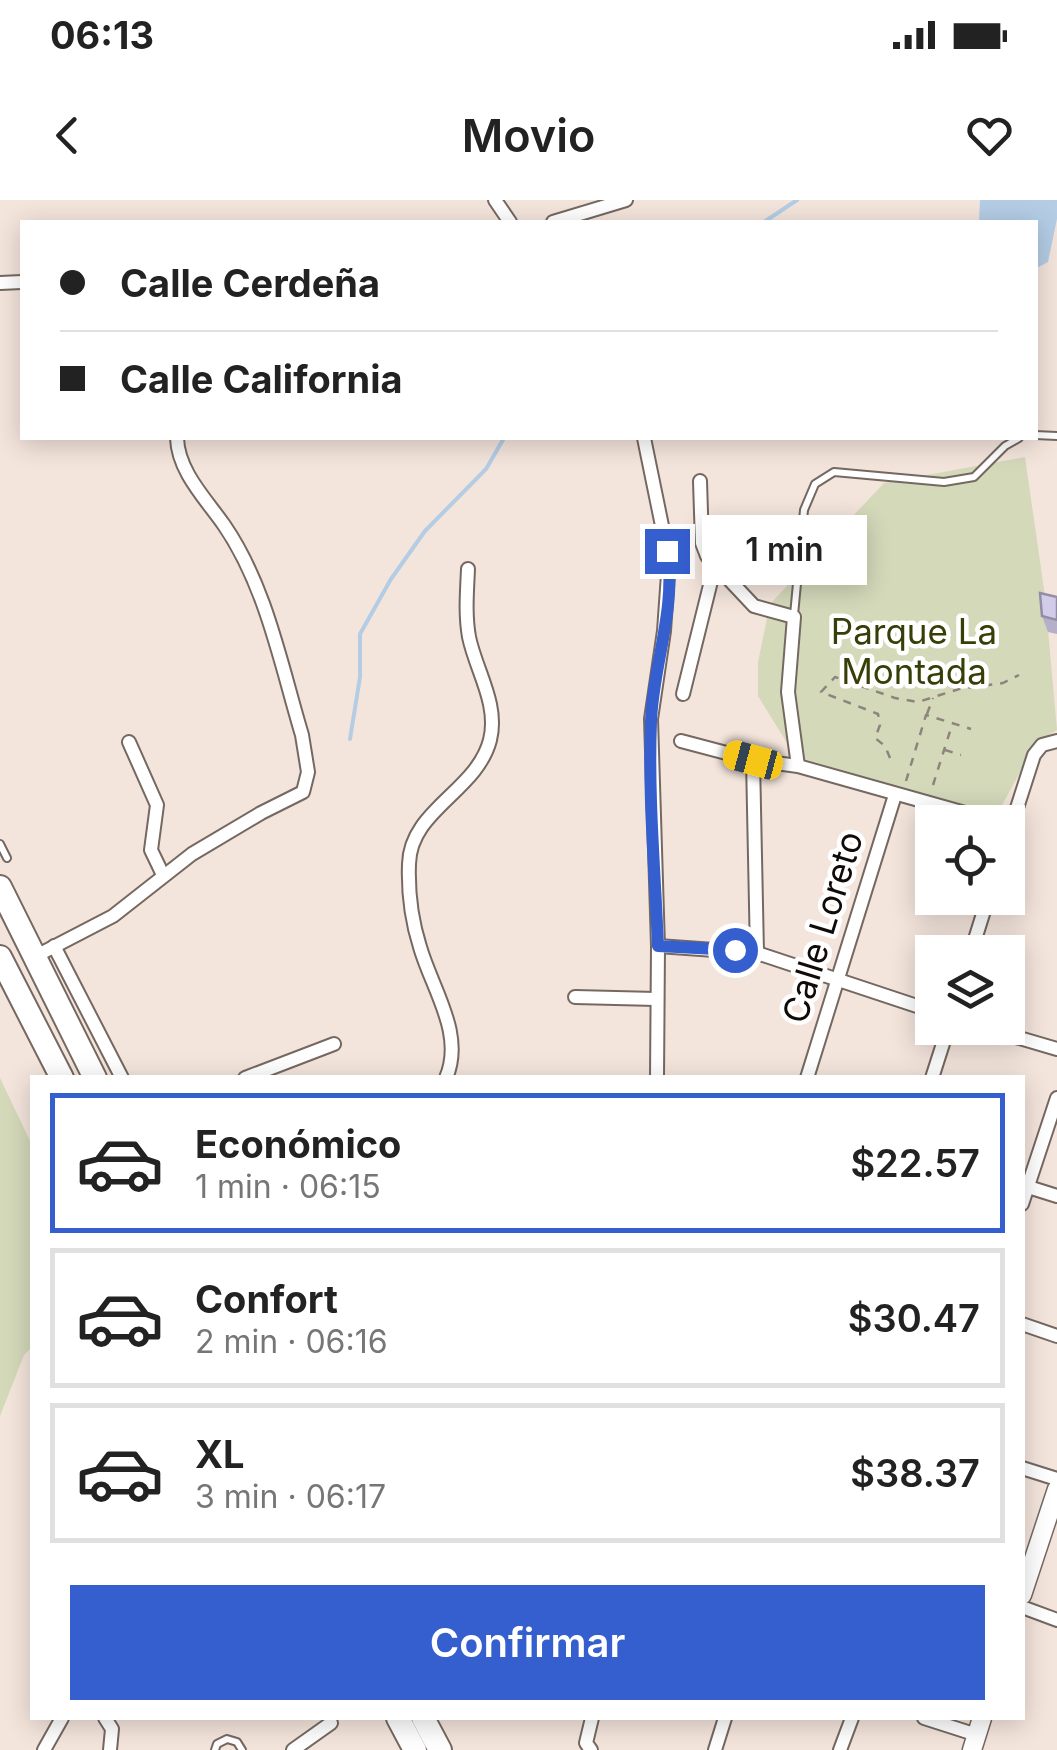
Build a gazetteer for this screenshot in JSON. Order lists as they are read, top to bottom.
{
  "streets": {
    "street": ["Calle Loreto"]
  },
  "parks": ["Parque La Montada"],
  "page": {
    "status": "06:13",
    "header": "Movio",
    "banner": ["Calle Cerdeña", "Calle California"],
    "bubble": "1 min",
    "list": [
      {
        "name": "Económico",
        "note": "1 min · 06:15",
        "value": "$22.57"
      },
      {
        "name": "Confort",
        "note": "2 min · 06:16",
        "value": "$30.47"
      },
      {
        "name": "XL",
        "note": "3 min · 06:17",
        "value": "$38.37"
      }
    ],
    "buttons": "Confirmar"
  }
}
